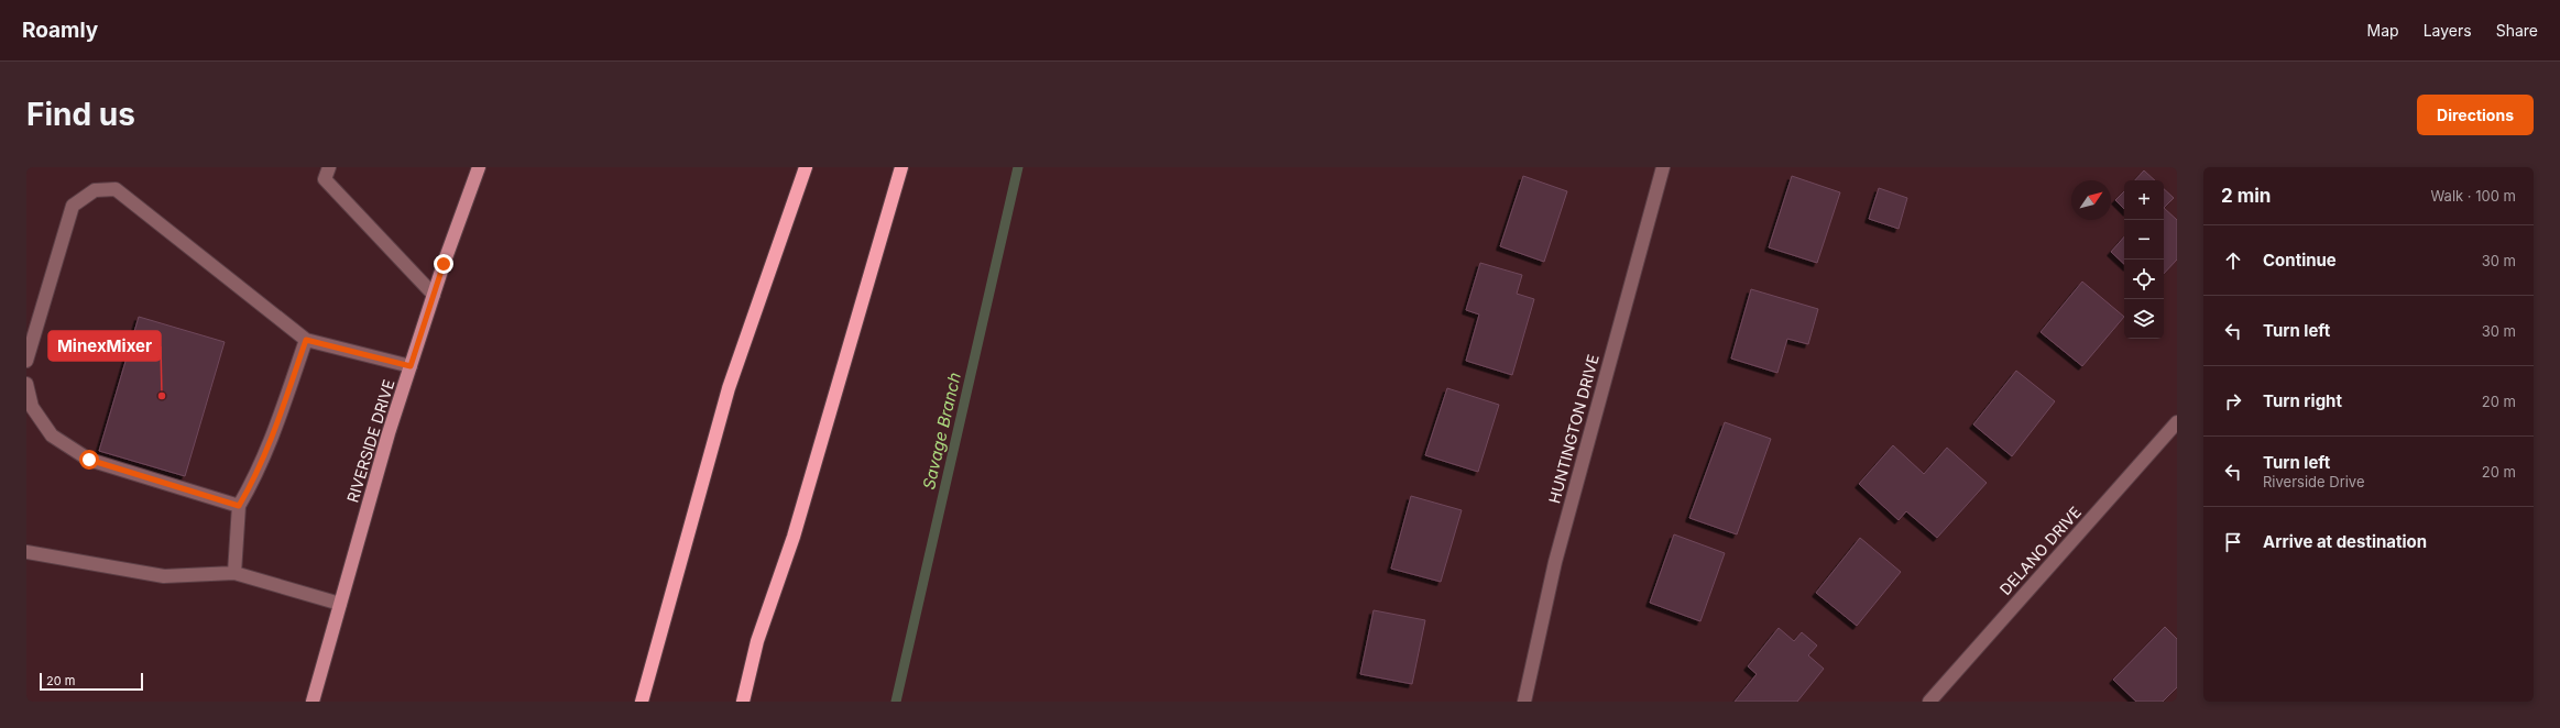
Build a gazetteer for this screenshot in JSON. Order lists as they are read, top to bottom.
{
  "streets": {
    "main road": ["RIVERSIDE DRIVE"],
    "street": ["HUNTINGTON DRIVE", "DELANO DRIVE"]
  },
  "water": ["Savage Branch"],
  "places": ["MinexMixer"],
  "scale_bar": "20 m",
  "north": "top right",
  "page": {
    "header": "Roamly",
    "nav": ["Map", "Layers", "Share"],
    "buttons": "Directions",
    "title": "Find us",
    "heading": ["2 min", "Walk · 100 m"],
    "map_buttons": ["+", "−"],
    "list": [
      ["Continue", "30 m"],
      ["Turn left", "30 m"],
      ["Turn right", "20 m"],
      ["Turn left", "Riverside Drive", "20 m"],
      "Arrive at destination"
    ],
    "scale": "20 m"
  }
}
